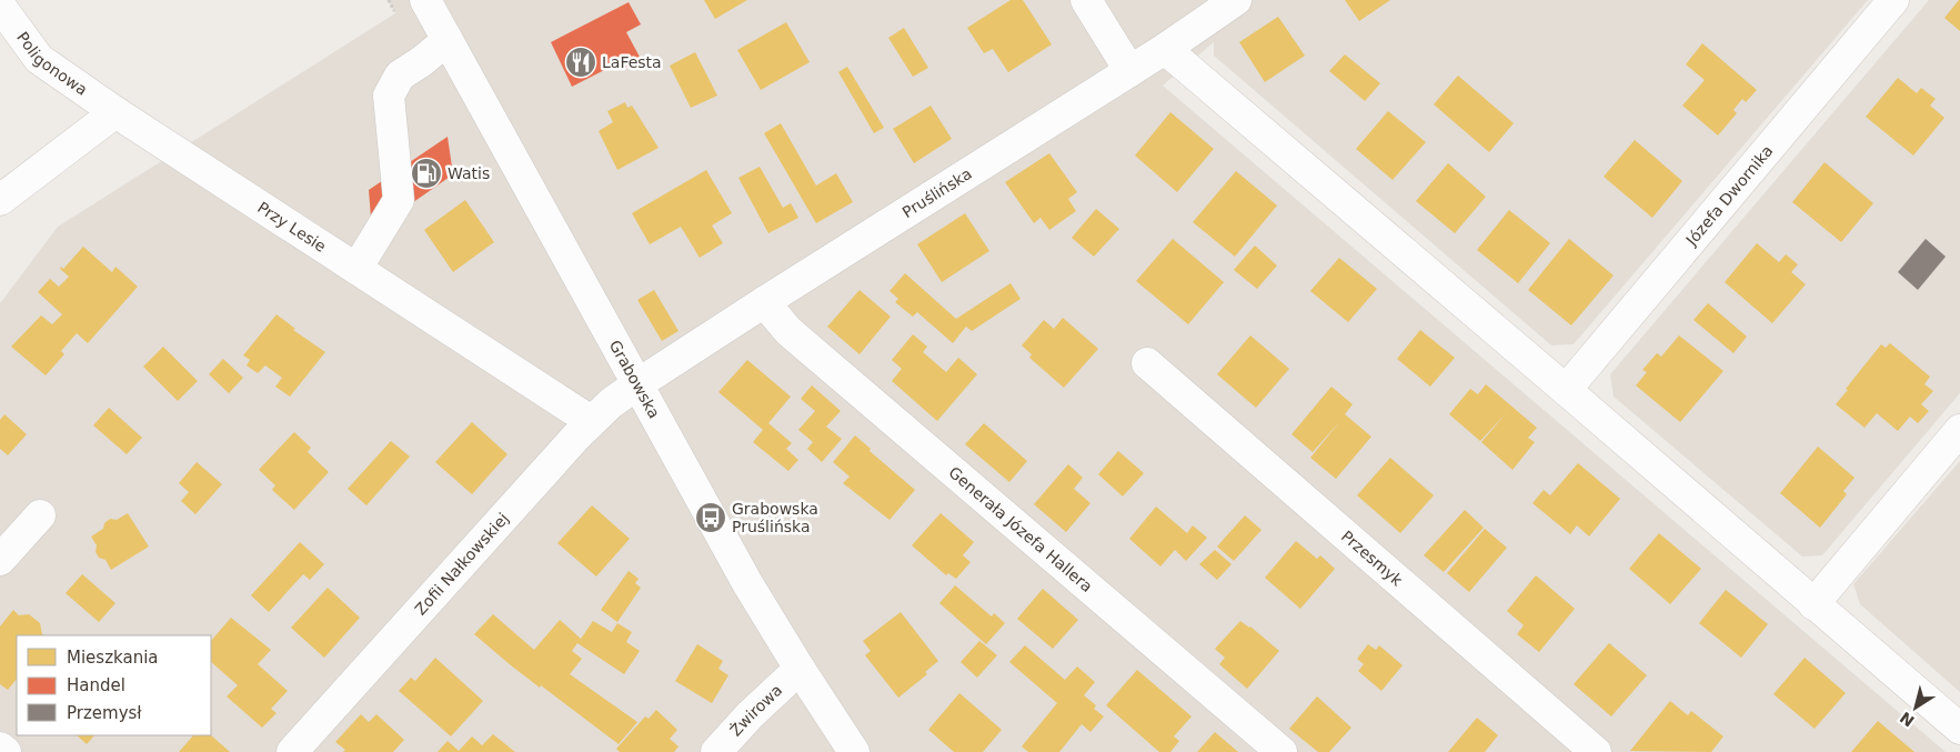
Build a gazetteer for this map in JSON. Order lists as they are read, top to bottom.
{
  "streets": {
    "street": [
      "Poligonowa",
      "Pruślińska",
      "Józefa Dwornika",
      "Przy Lesie",
      "Grabowska",
      "Generała Józefa Hallera",
      "Przesmyk",
      "Zofii Nałkowskiej",
      "Żwirowa"
    ]
  },
  "crossings": [
    ["Poligonowa", "Przy Lesie"],
    ["Pruślińska", "Grabowska"],
    ["Pruślińska", "Generała Józefa Hallera"],
    ["Pruślińska", "Zofii Nałkowskiej"],
    ["Przy Lesie", "Zofii Nałkowskiej"],
    ["Grabowska", "Zofii Nałkowskiej"],
    ["Grabowska", "Żwirowa"]
  ],
  "places": {
    "restaurant": ["LaFesta"],
    "fuel station": ["Watis"],
    "bus stop": ["Grabowska Pruślińska"]
  },
  "legend": ["Mieszkania", "Handel", "Przemysł"],
  "north": "bottom left"
}
